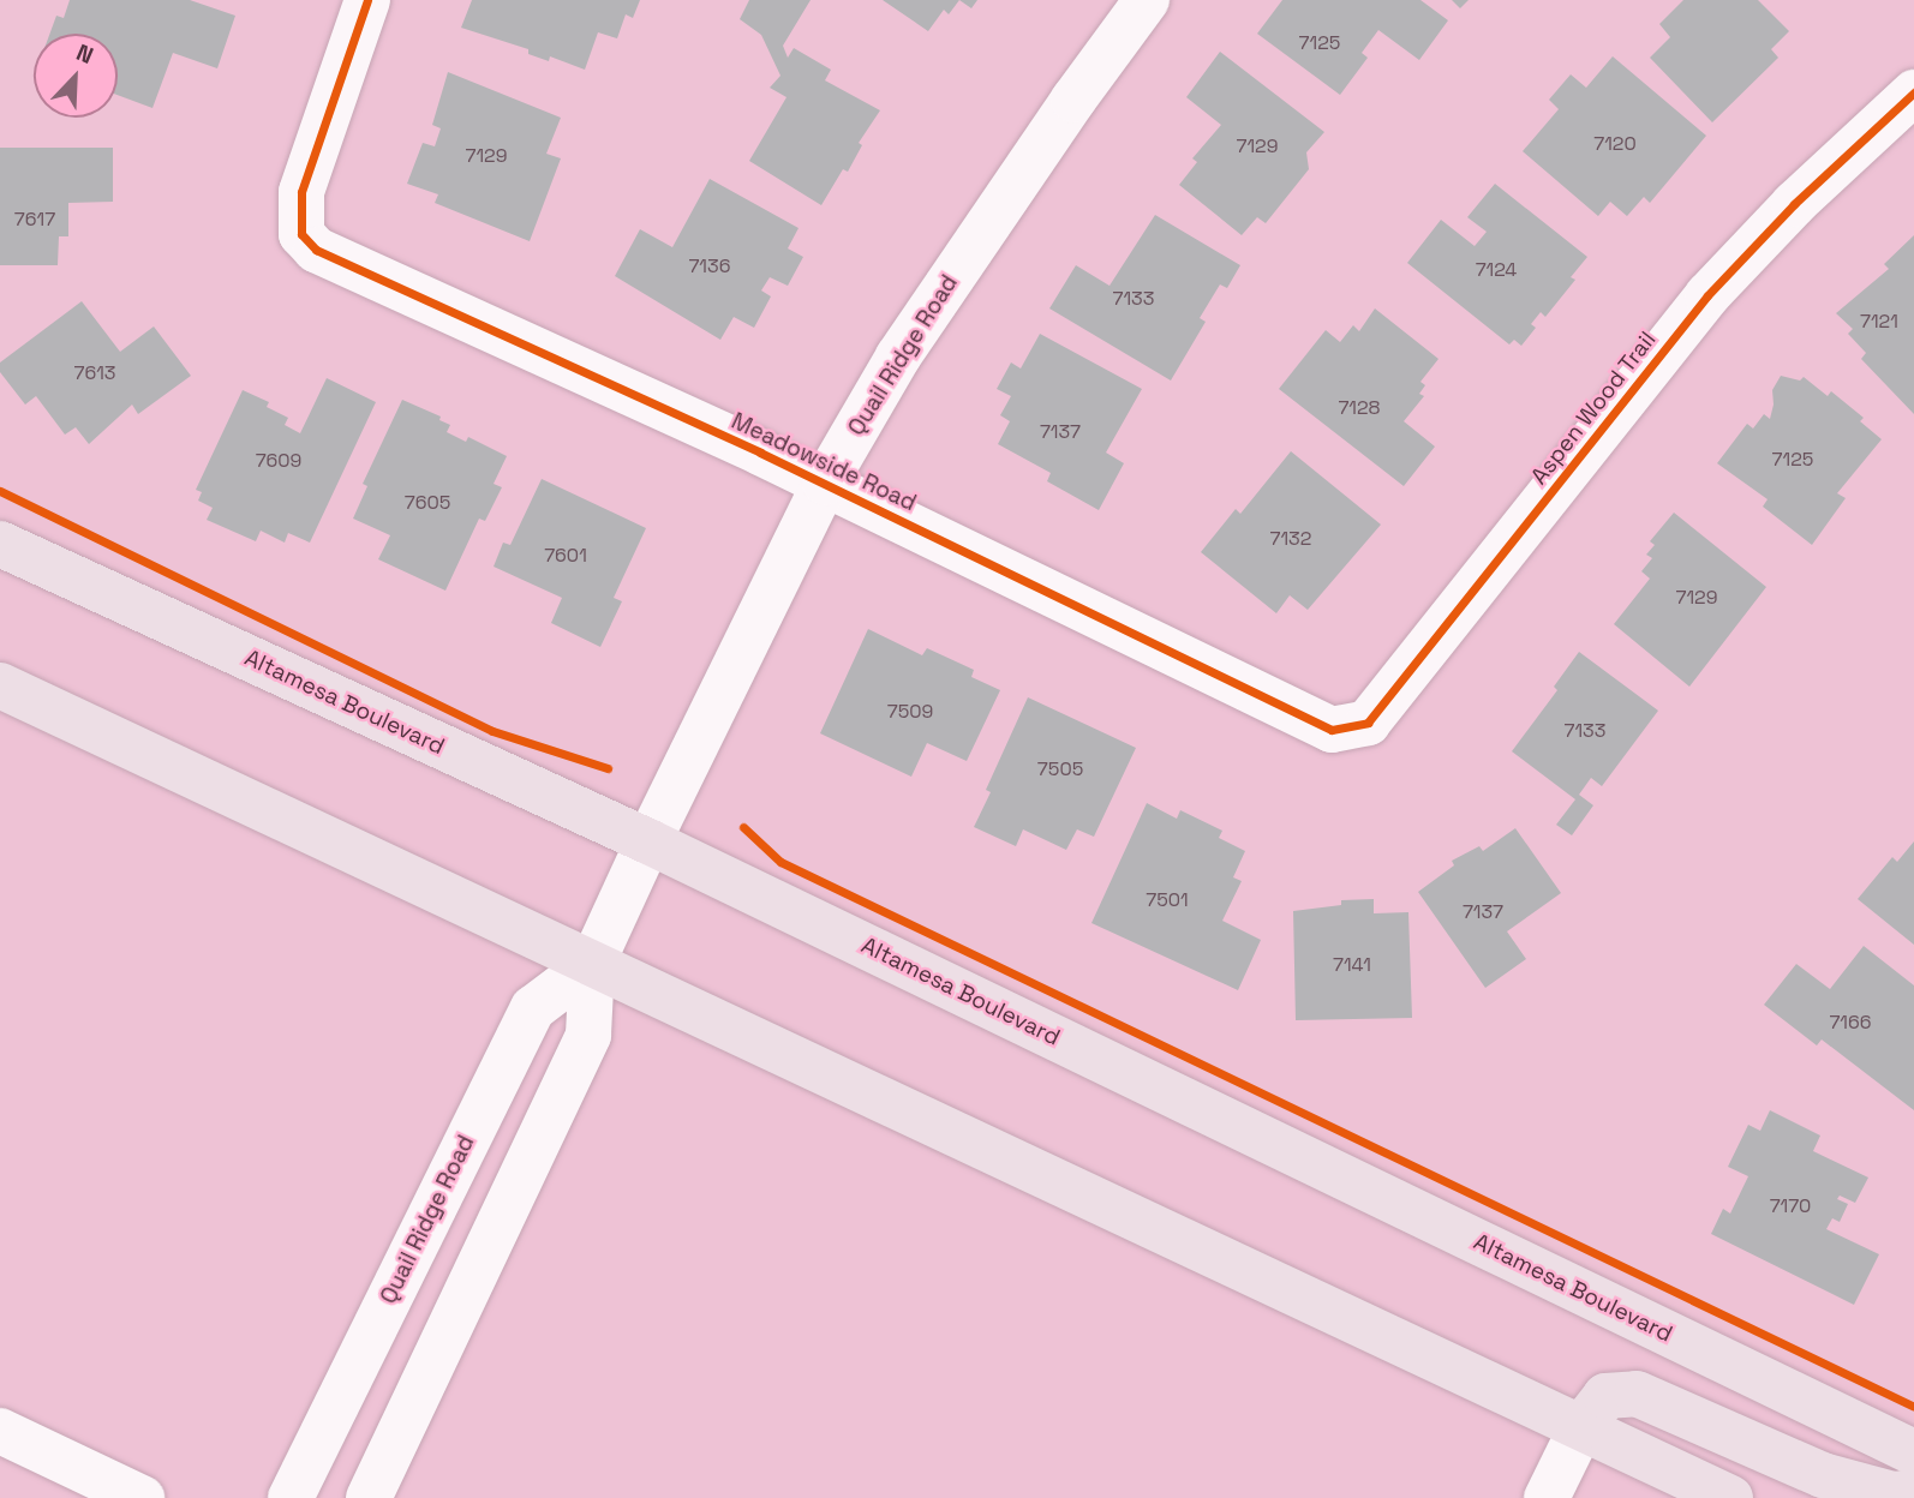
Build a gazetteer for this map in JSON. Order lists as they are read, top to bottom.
{
  "streets": {
    "main road": ["Altamesa Boulevard"],
    "street": ["Quail Ridge Road", "Aspen Wood Trail", "Meadowside Road"]
  },
  "crossings": [
    ["Quail Ridge Road", "Meadowside Road"],
    ["Quail Ridge Road", "Altamesa Boulevard"],
    ["Aspen Wood Trail", "Meadowside Road"]
  ],
  "house_numbers": [
    "7125",
    "7120",
    "7129",
    "7129",
    "7617",
    "7136",
    "7124",
    "7133",
    "7121",
    "7613",
    "7128",
    "7137",
    "7125",
    "7609",
    "7605",
    "7132",
    "7601",
    "7129",
    "7509",
    "7133",
    "7505",
    "7501",
    "7137",
    "7141",
    "7166",
    "7170"
  ],
  "north": "top right"
}
